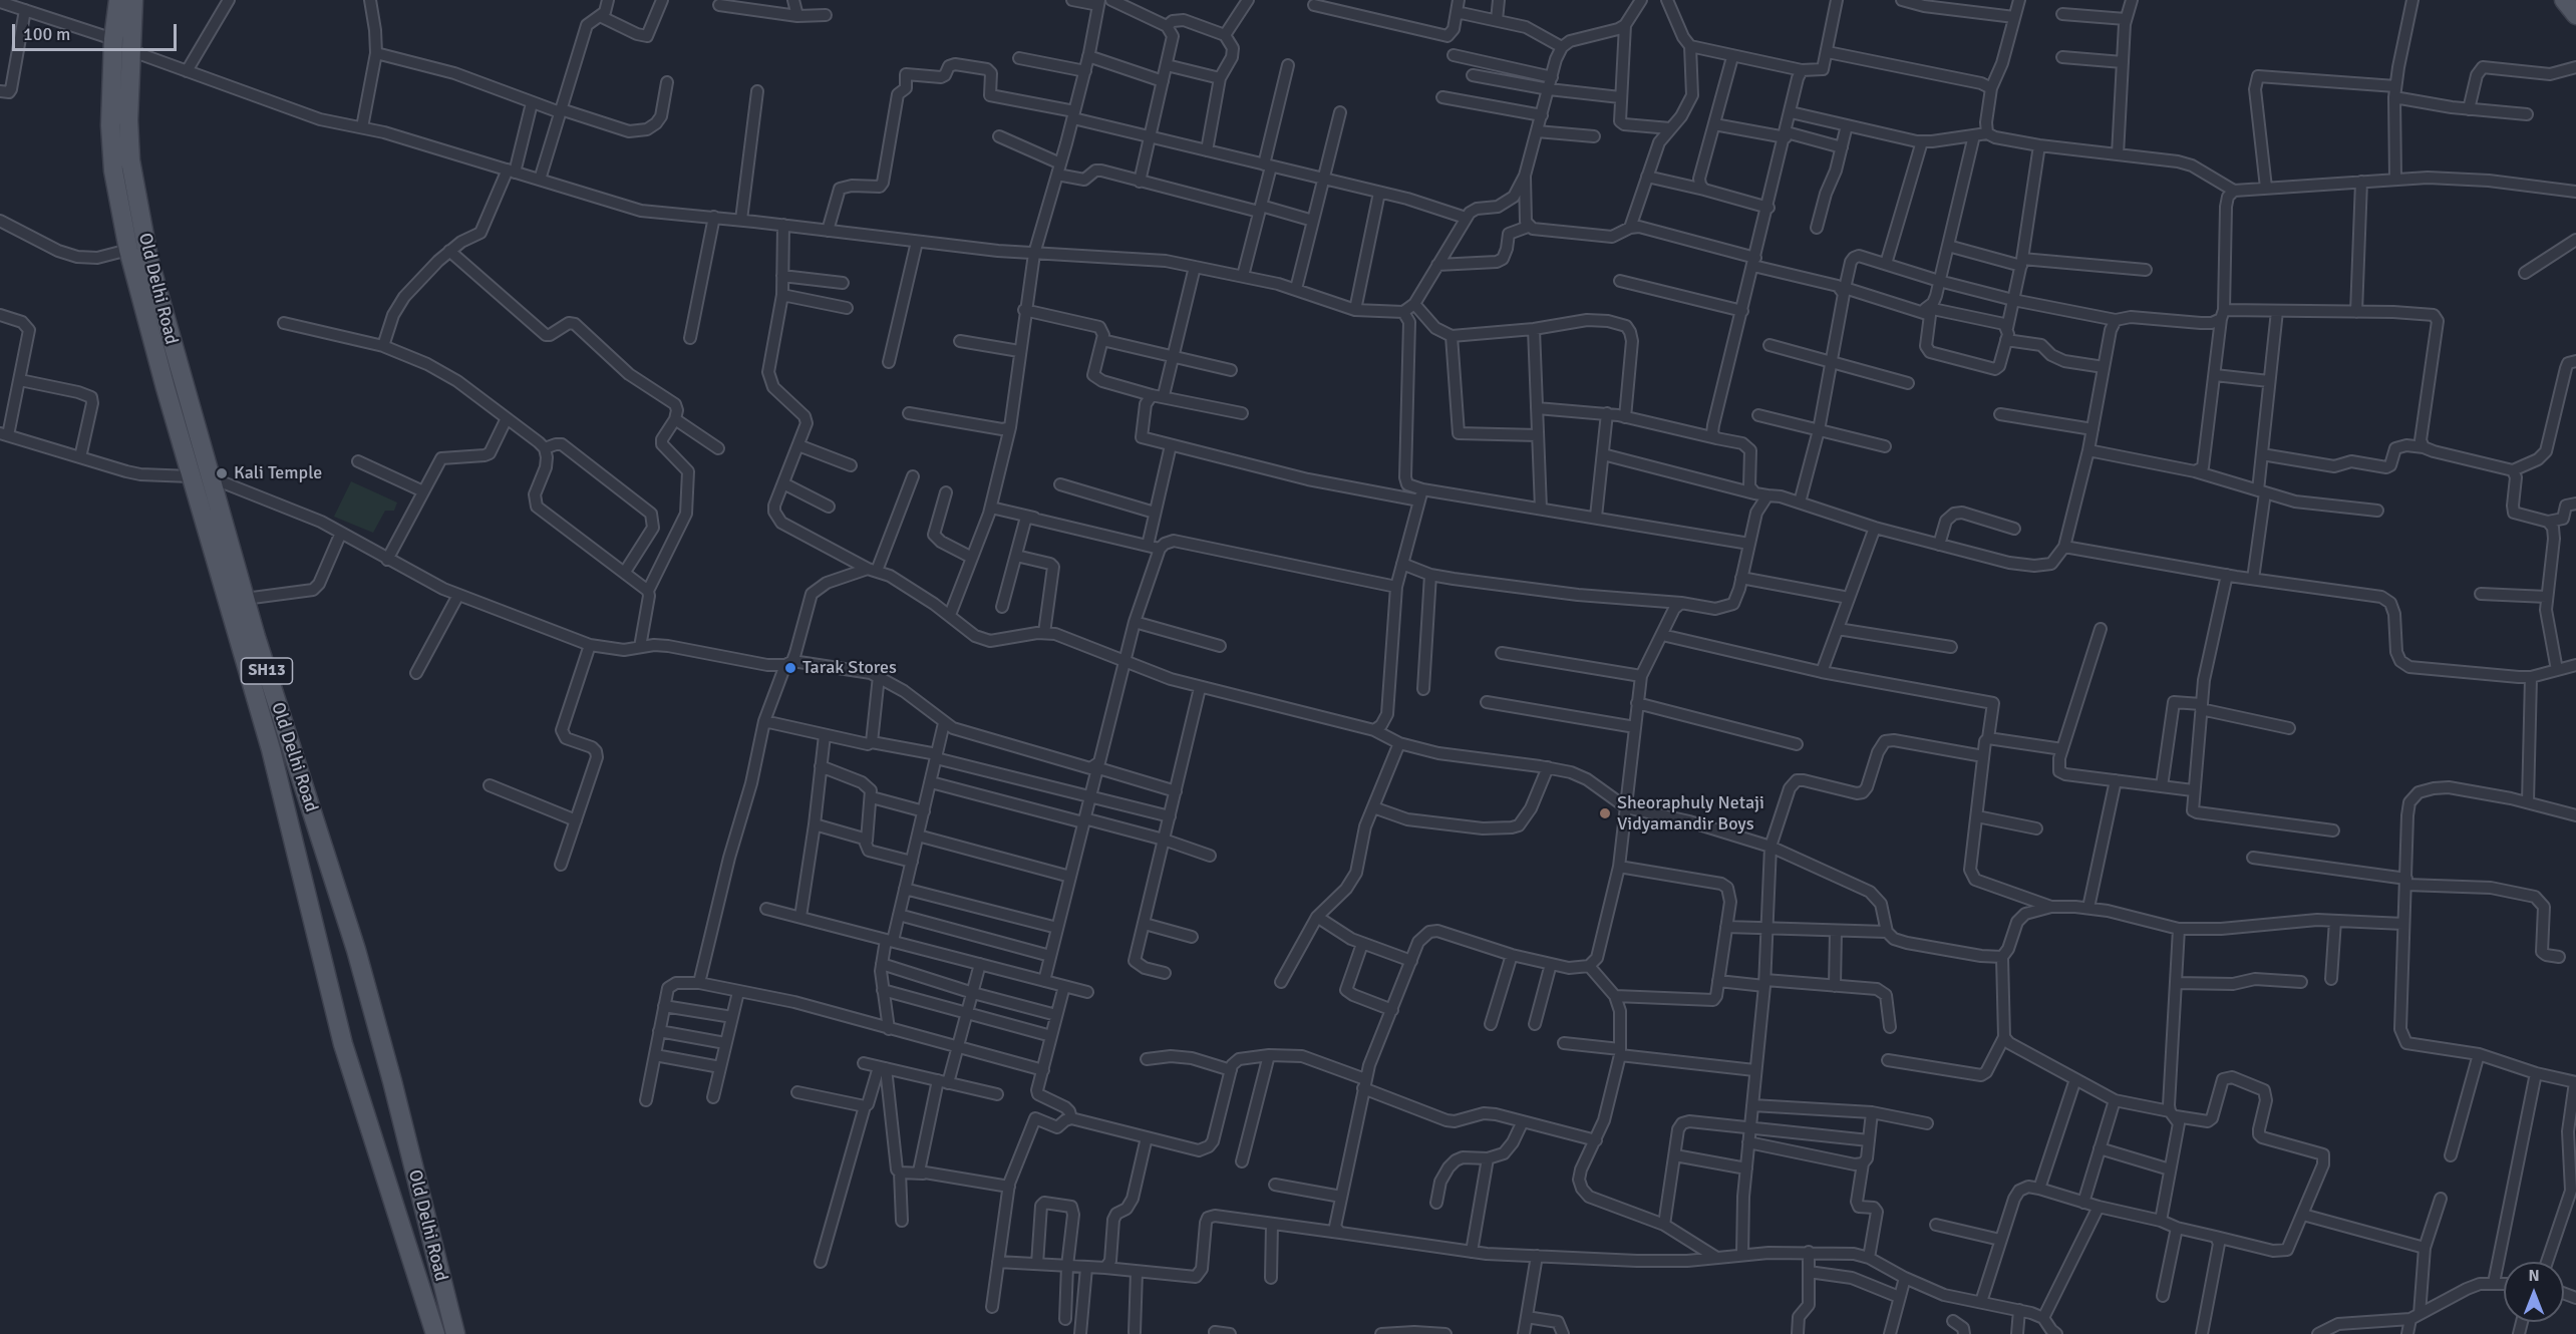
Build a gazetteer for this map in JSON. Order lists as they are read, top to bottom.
{
  "streets": {
    "main road": ["Old Delhi Road", "SH13"]
  },
  "places": ["Kali Temple", "Tarak Stores", "Sheoraphuly Netaji Vidyamandir Boys"],
  "scale_bar": "100 m",
  "north": "top"
}
